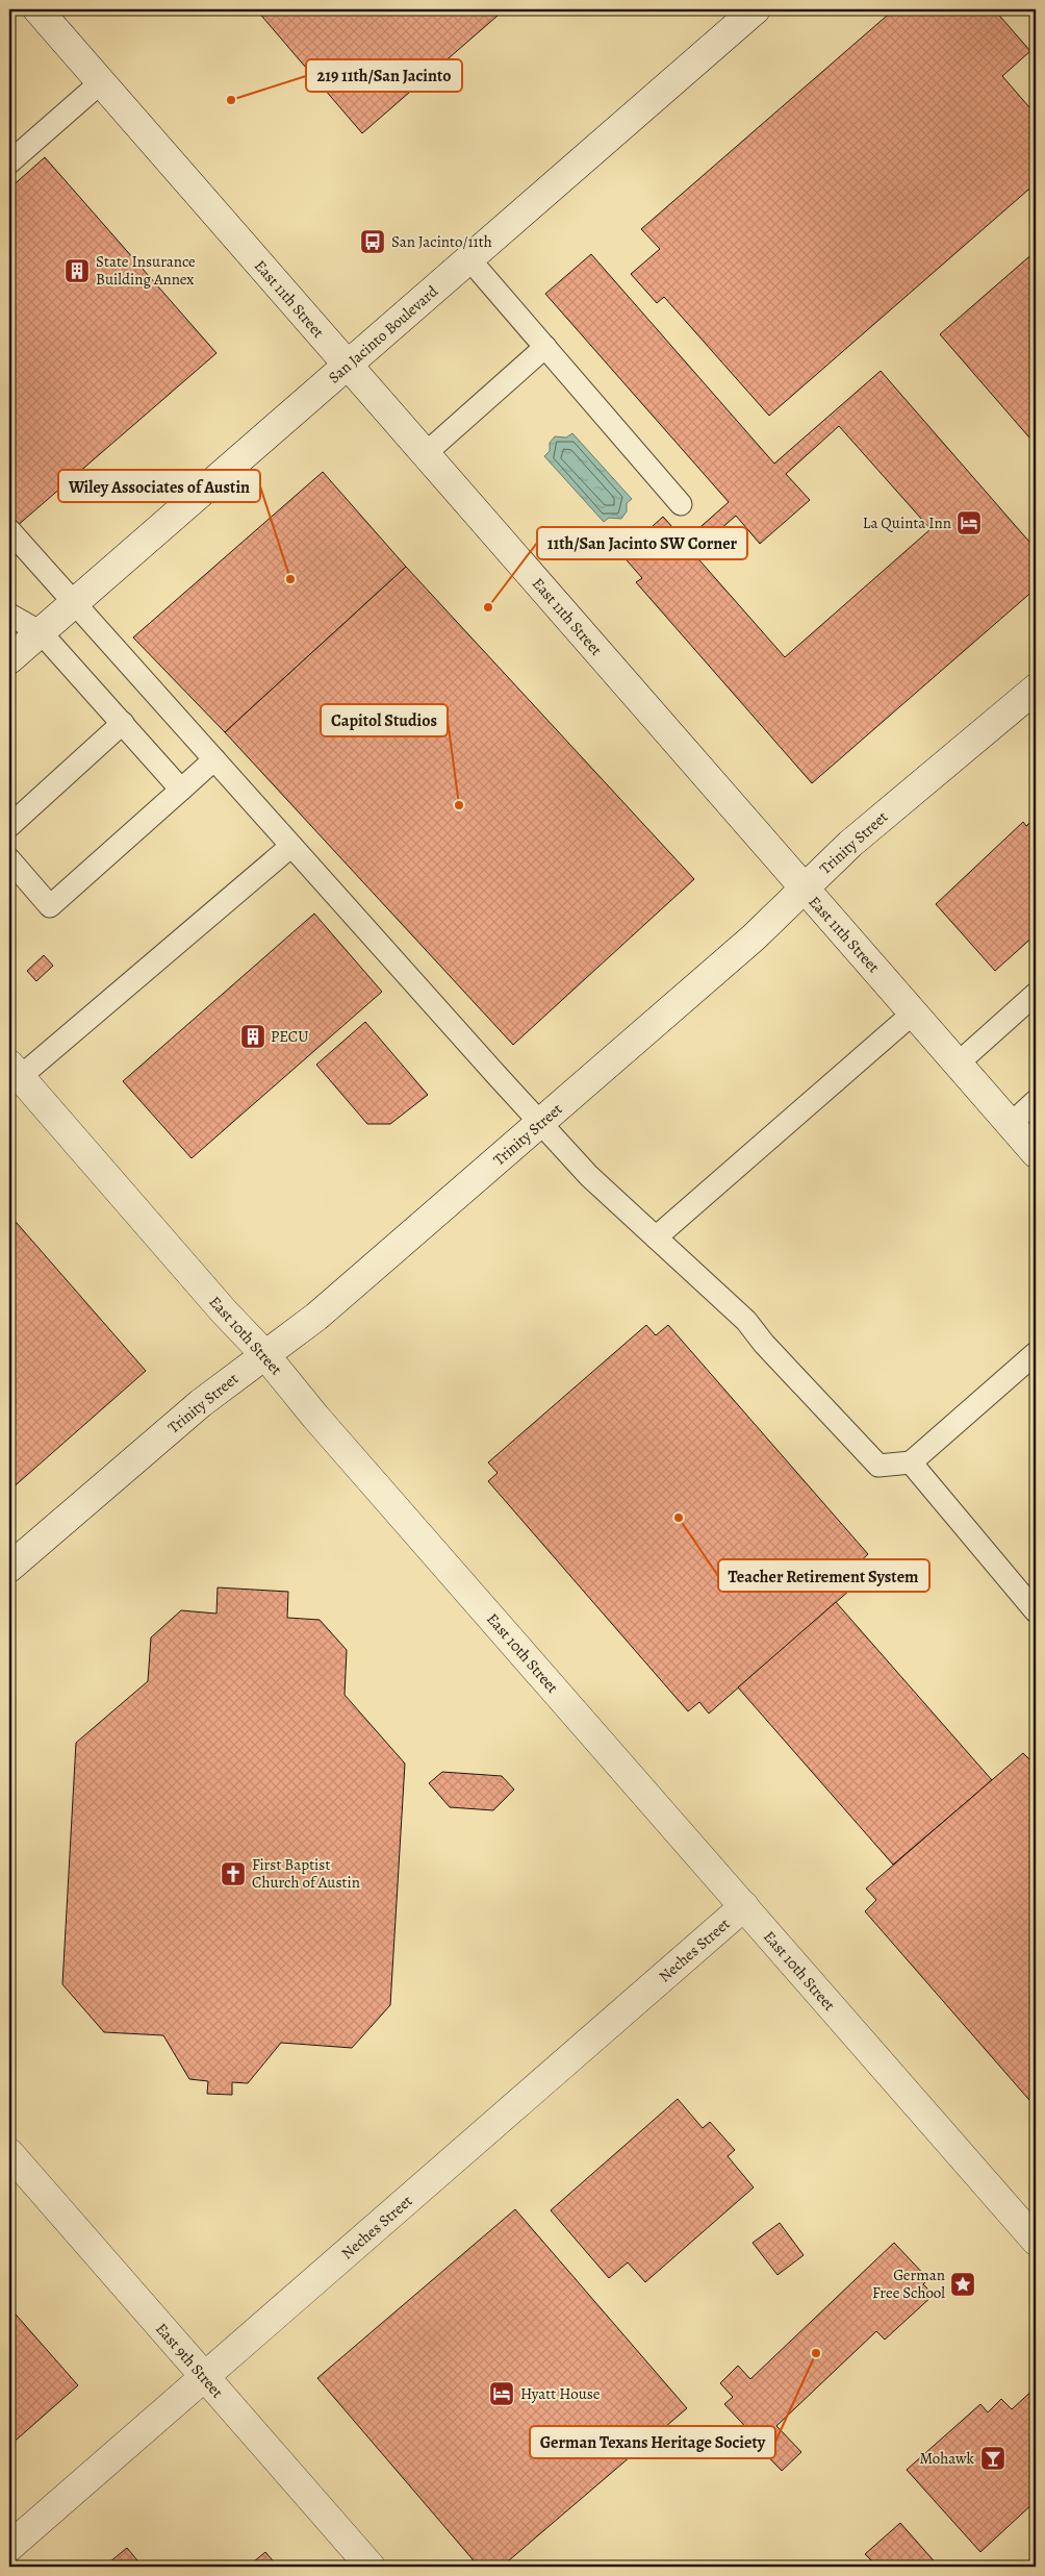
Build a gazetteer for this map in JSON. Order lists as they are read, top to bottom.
{
  "streets": {
    "main road": [
      "East 11th Street",
      "San Jacinto Boulevard",
      "Trinity Street",
      "East 10th Street",
      "Neches Street",
      "East 9th Street"
    ]
  },
  "crossings": [
    ["East 11th Street", "San Jacinto Boulevard"],
    ["East 11th Street", "Trinity Street"],
    ["Trinity Street", "East 10th Street"],
    ["East 10th Street", "Neches Street"],
    ["Neches Street", "East 9th Street"]
  ],
  "places": {
    "other": [
      "219 11th/San Jacinto",
      "Wiley Associates of Austin",
      "11th/San Jacinto SW Corner",
      "Capitol Studios",
      "Teacher Retirement System",
      "German Texans Heritage Society"
    ],
    "bus stop": ["San Jacinto/11th"],
    "building": ["State Insurance Building Annex", "PECU"],
    "hotel": ["La Quinta Inn", "Hyatt House"],
    "church": ["First Baptist Church of Austin"],
    "place": ["German Free School"],
    "bar": ["Mohawk"]
  }
}
